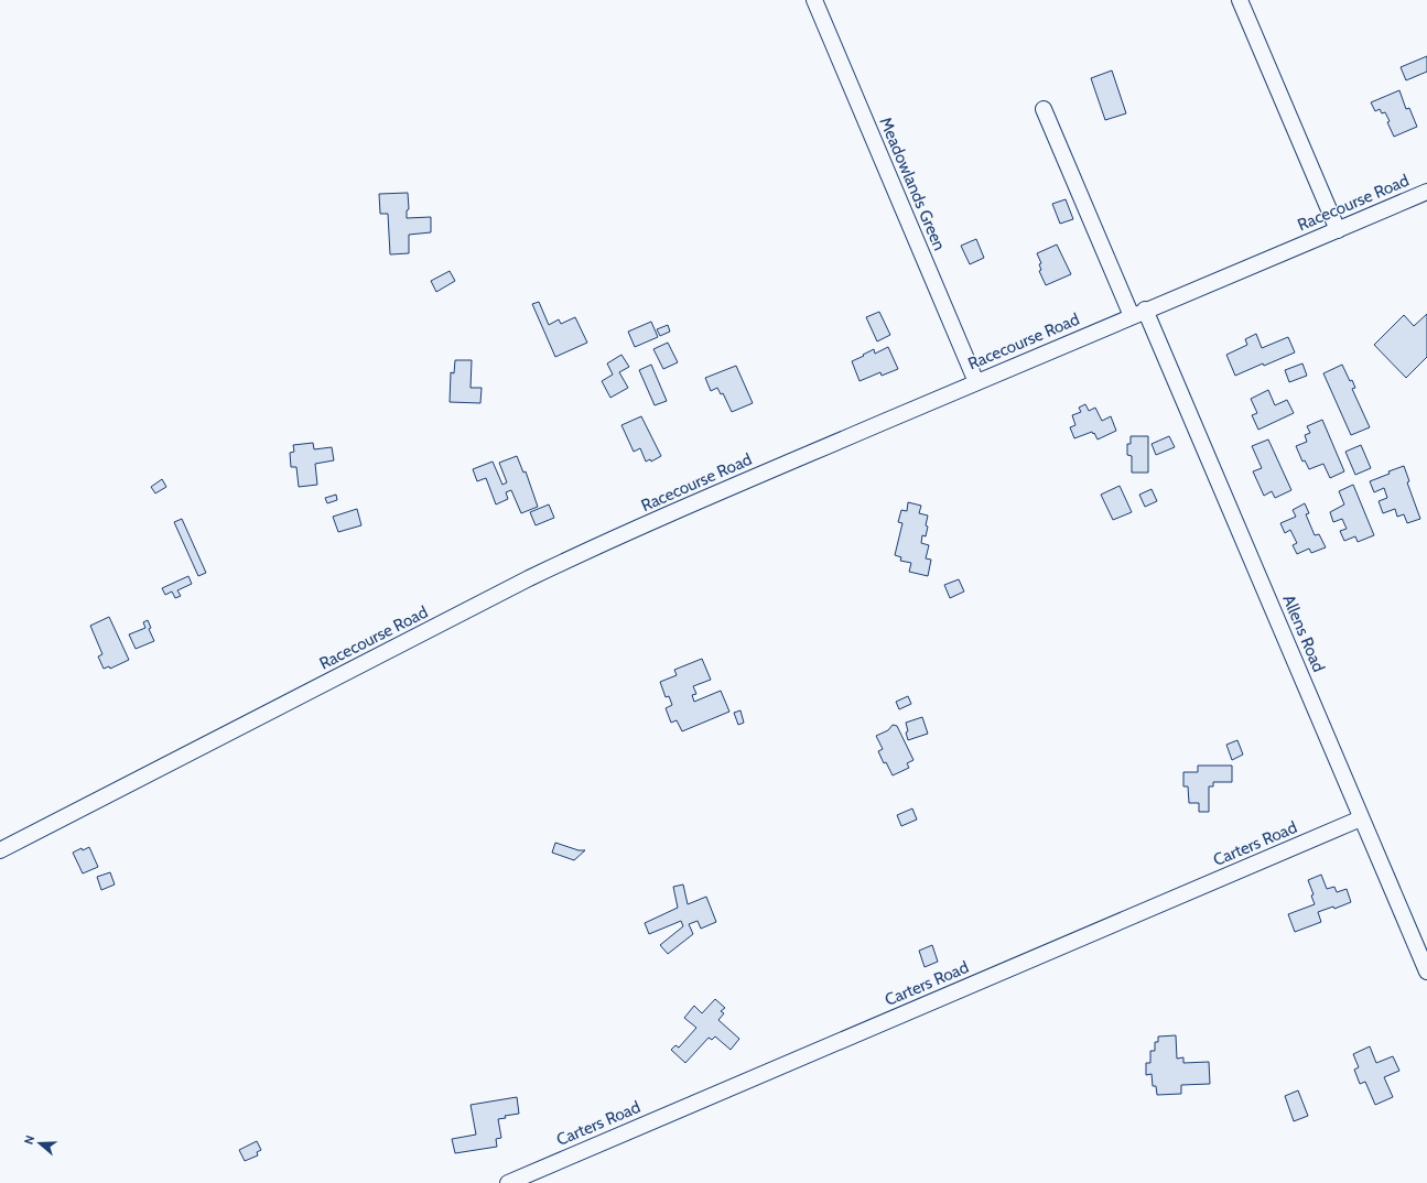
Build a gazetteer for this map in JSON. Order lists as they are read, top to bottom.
{
  "streets": {
    "street": [
      "Meadowlands Green",
      "Racecourse Road",
      "Allens Road",
      "Carters Road"
    ]
  },
  "crossings": [
    ["Meadowlands Green", "Racecourse Road"],
    ["Racecourse Road", "Allens Road"],
    ["Allens Road", "Carters Road"]
  ],
  "north": "left"
}
